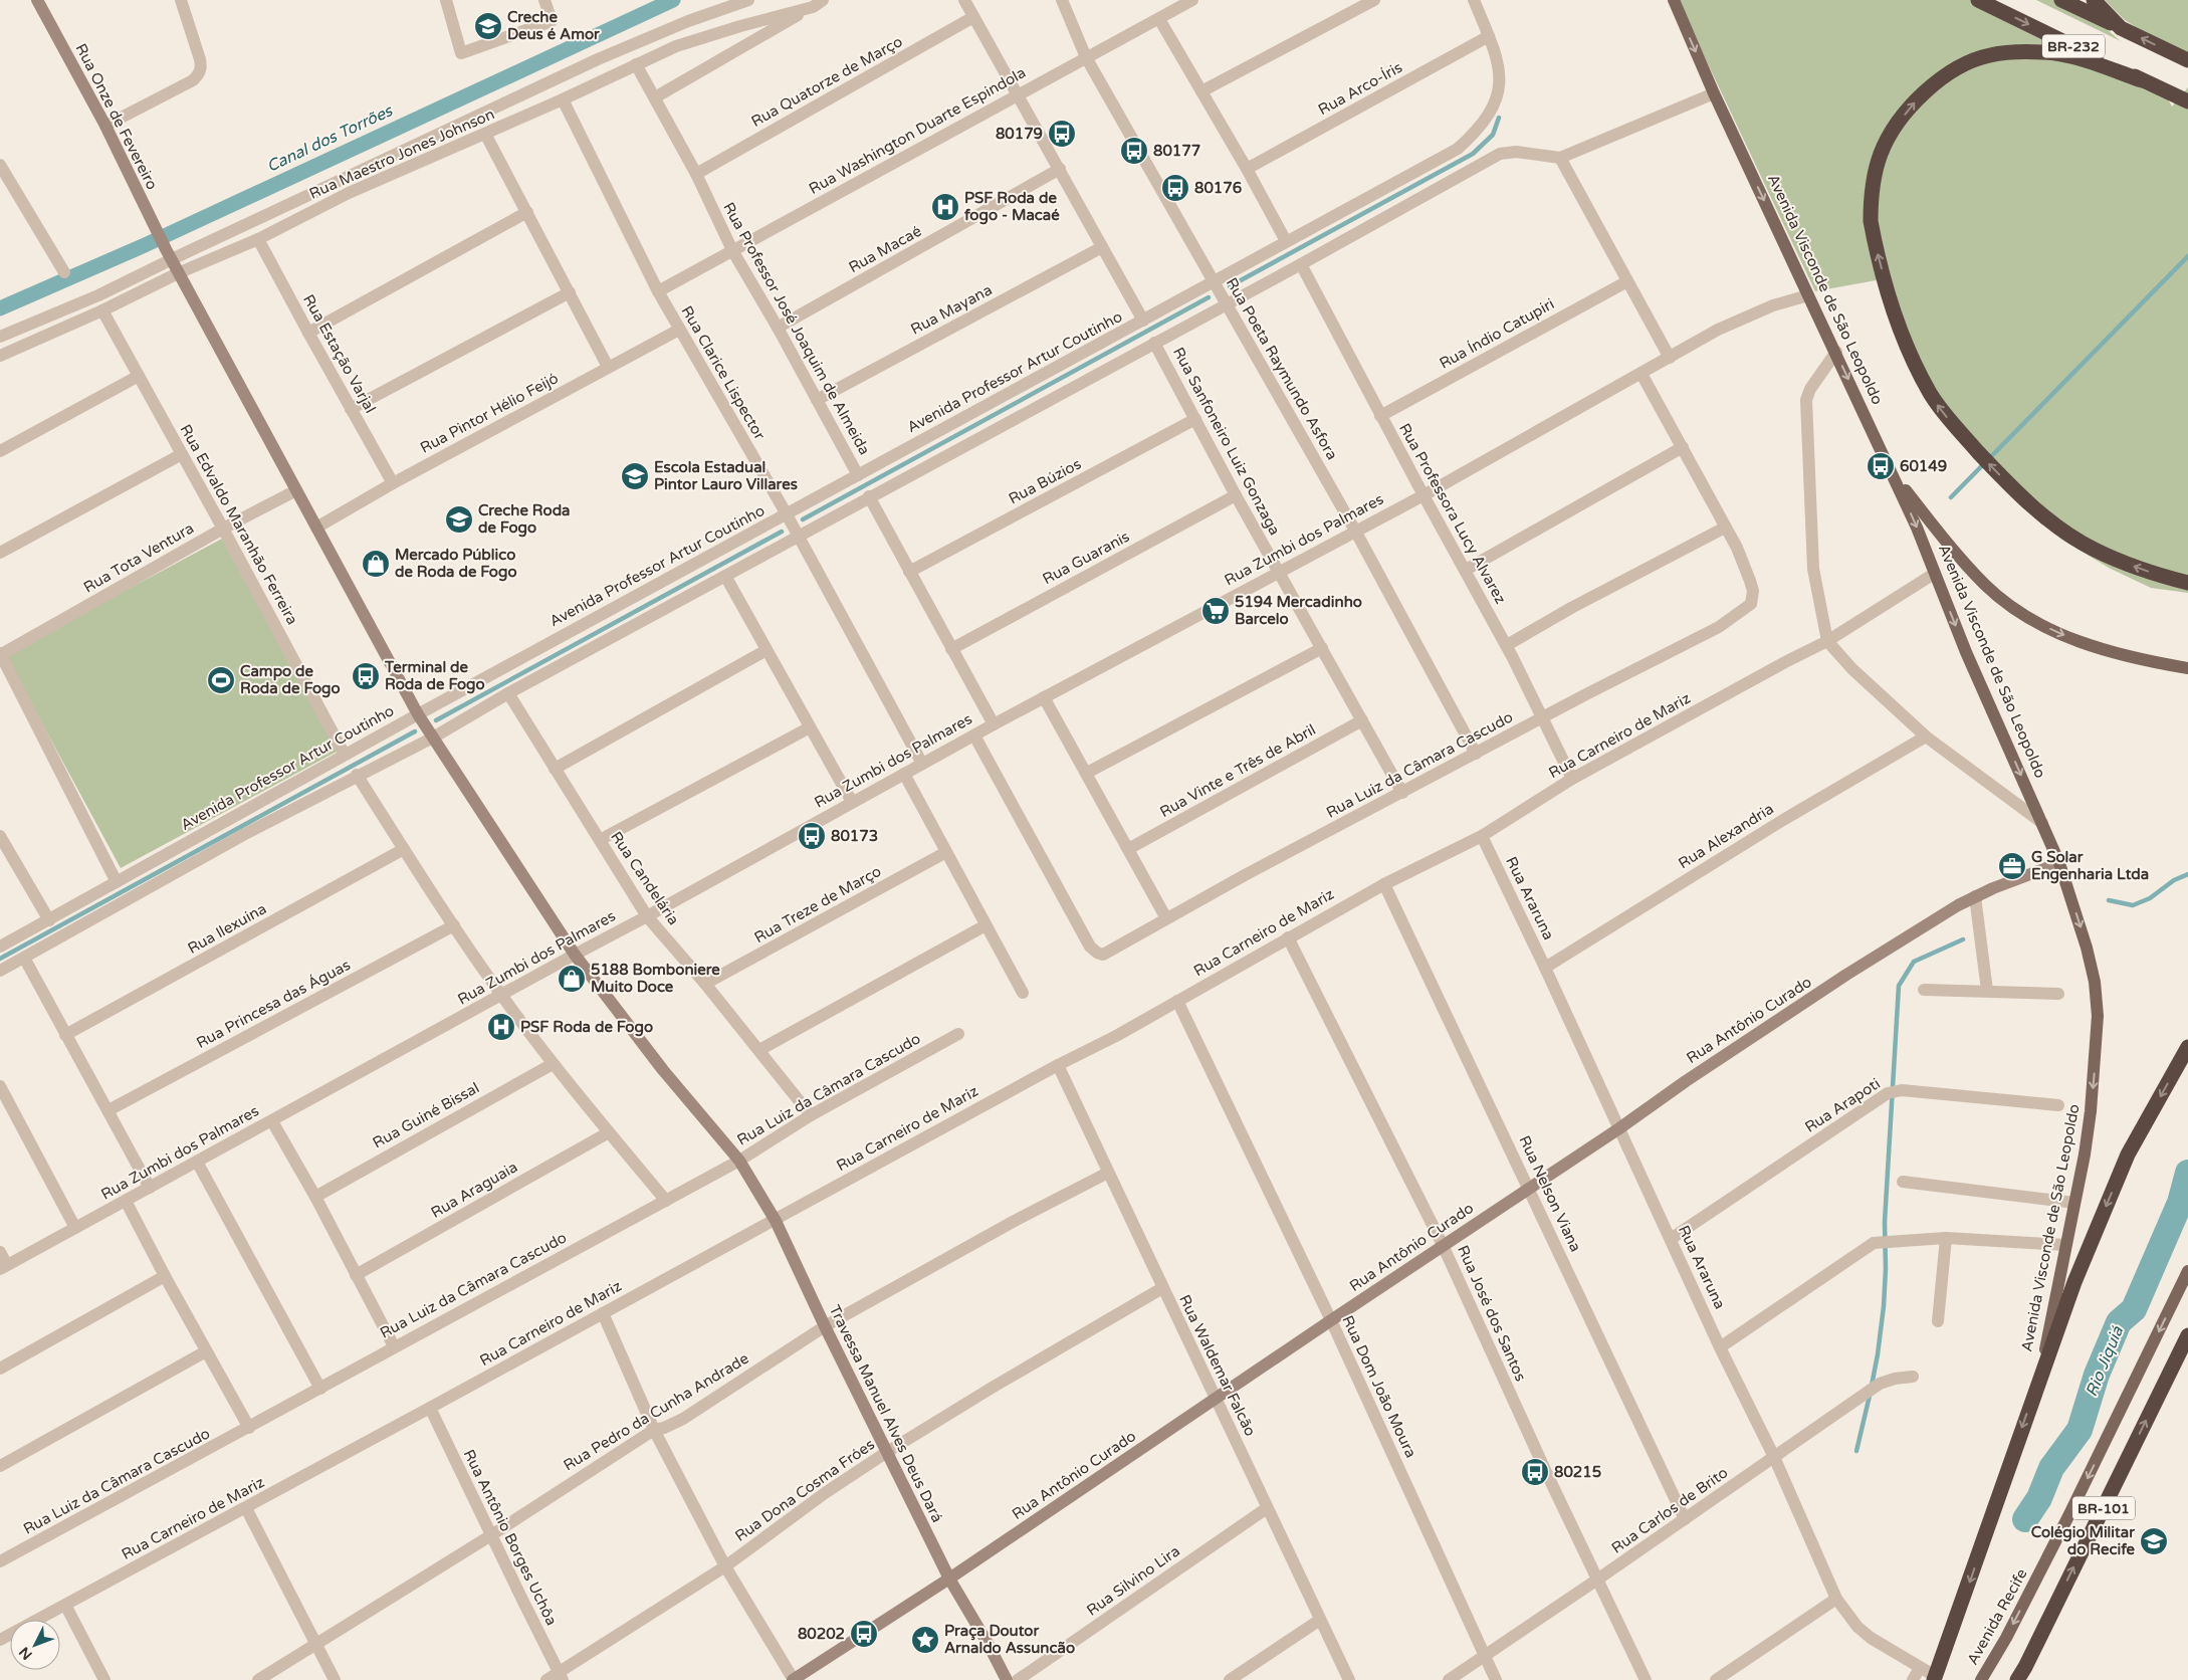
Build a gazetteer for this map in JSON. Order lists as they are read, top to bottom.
{
  "streets": {
    "highway": ["BR-232", "Avenida Visconde de São Leopoldo", "BR-101"],
    "main road": ["Avenida Recife"],
    "street": [
      "Rua Quatorze de Março",
      "Rua Arco-Íris",
      "Rua Onze de Fevereiro",
      "Rua Washington Duarte Espindola",
      "Rua Maestro Jones Johnson",
      "Rua Macaé",
      "Rua Mayana",
      "Rua Professor José Joaquim de Almeida",
      "Rua Índio Catupiri",
      "Rua Estação Varjal",
      "Rua Poeta Raymundo Asfora",
      "Avenida Professor Artur Coutinho",
      "Rua Clarice Lispector",
      "Rua Pintor Hélio Feijó",
      "Rua Sanfoneiro Luiz Gonzaga",
      "Rua Búzios",
      "Rua Professora Lucy Alvarez",
      "Rua Edvaldo Maranhão Ferreira",
      "Rua Zumbi dos Palmares",
      "Rua Tota Ventura",
      "Rua Guaranis",
      "Rua Carneiro de Mariz",
      "Rua Luiz da Câmara Cascudo",
      "Rua Vinte e Três de Abril",
      "Rua Alexandria",
      "Rua Candelária",
      "Rua Araruna",
      "Rua Treze de Março",
      "Rua Ilexuina",
      "Rua Princesa das Águas",
      "Rua Antônio Curado",
      "Rua Arapoti",
      "Rua Guiné Bissal",
      "Rua Araguaia",
      "Rua Nelson Viana",
      "Rua José dos Santos",
      "Rua Waldemar Falcão",
      "Rua Dom João Moura",
      "Rua Pedro da Cunha Andrade",
      "Travessa Manuel Alves Deus Dará",
      "Rua Dona Cosma Fróes",
      "Rua Carlos de Brito",
      "Rua Antônio Borges Uchôa",
      "Rua Silvino Lira"
    ]
  },
  "crossings": [
    ["Rua Quatorze de Março", "Rua Professor José Joaquim de Almeida"],
    ["Rua Arco-Íris", "Avenida Professor Artur Coutinho"],
    ["Rua Onze de Fevereiro", "Rua Maestro Jones Johnson"],
    ["Rua Onze de Fevereiro", "Avenida Professor Artur Coutinho"],
    ["Rua Onze de Fevereiro", "Rua Pintor Hélio Feijó"],
    ["Rua Onze de Fevereiro", "Rua Tota Ventura"],
    ["Rua Onze de Fevereiro", "Travessa Manuel Alves Deus Dará"],
    ["Rua Washington Duarte Espindola", "Rua Professor José Joaquim de Almeida"],
    ["Rua Washington Duarte Espindola", "Rua Poeta Raymundo Asfora"],
    ["Rua Washington Duarte Espindola", "Rua Clarice Lispector"],
    ["Rua Maestro Jones Johnson", "Rua Professor José Joaquim de Almeida"],
    ["Rua Maestro Jones Johnson", "Rua Estação Varjal"],
    ["Rua Maestro Jones Johnson", "Rua Clarice Lispector"],
    ["Rua Maestro Jones Johnson", "Rua Edvaldo Maranhão Ferreira"],
    ["Rua Macaé", "Rua Professor José Joaquim de Almeida"],
    ["Avenida Visconde de São Leopoldo", "Rua Zumbi dos Palmares"],
    ["Avenida Visconde de São Leopoldo", "Rua Carneiro de Mariz"],
    ["Avenida Visconde de São Leopoldo", "Rua Araruna"],
    ["Avenida Visconde de São Leopoldo", "Rua Antônio Curado"],
    ["Rua Mayana", "Rua Professor José Joaquim de Almeida"],
    ["Rua Professor José Joaquim de Almeida", "Avenida Professor Artur Coutinho"],
    ["Rua Índio Catupiri", "Rua Professora Lucy Alvarez"],
    ["Rua Estação Varjal", "Rua Pintor Hélio Feijó"],
    ["Rua Poeta Raymundo Asfora", "Avenida Professor Artur Coutinho"],
    ["Rua Poeta Raymundo Asfora", "Rua Zumbi dos Palmares"],
    ["Rua Poeta Raymundo Asfora", "Rua Luiz da Câmara Cascudo"],
    ["Avenida Professor Artur Coutinho", "Rua Clarice Lispector"],
    ["Avenida Professor Artur Coutinho", "Rua Edvaldo Maranhão Ferreira"],
    ["Avenida Professor Artur Coutinho", "Travessa Manuel Alves Deus Dará"],
    ["Rua Clarice Lispector", "Rua Pintor Hélio Feijó"],
    ["Rua Clarice Lispector", "Rua Zumbi dos Palmares"],
    ["Rua Sanfoneiro Luiz Gonzaga", "Rua Búzios"],
    ["Rua Sanfoneiro Luiz Gonzaga", "Rua Zumbi dos Palmares"],
    ["Rua Sanfoneiro Luiz Gonzaga", "Rua Guaranis"],
    ["Rua Sanfoneiro Luiz Gonzaga", "Rua Luiz da Câmara Cascudo"],
    ["Rua Sanfoneiro Luiz Gonzaga", "Rua Vinte e Três de Abril"],
    ["Rua Professora Lucy Alvarez", "Rua Zumbi dos Palmares"],
    ["Rua Professora Lucy Alvarez", "Rua Carneiro de Mariz"],
    ["Rua Professora Lucy Alvarez", "Rua Luiz da Câmara Cascudo"],
    ["Rua Edvaldo Maranhão Ferreira", "Rua Tota Ventura"],
    ["Rua Zumbi dos Palmares", "Rua Luiz da Câmara Cascudo"],
    ["Rua Zumbi dos Palmares", "Rua Candelária"],
    ["Rua Zumbi dos Palmares", "Travessa Manuel Alves Deus Dará"],
    ["Rua Carneiro de Mariz", "Rua Araruna"],
    ["Rua Carneiro de Mariz", "Rua Nelson Viana"],
    ["Rua Carneiro de Mariz", "Rua José dos Santos"],
    ["Rua Carneiro de Mariz", "Rua Waldemar Falcão"],
    ["Rua Carneiro de Mariz", "Rua Dom João Moura"],
    ["Rua Carneiro de Mariz", "Travessa Manuel Alves Deus Dará"],
    ["Rua Carneiro de Mariz", "Rua Antônio Borges Uchôa"],
    ["Rua Luiz da Câmara Cascudo", "Rua Candelária"],
    ["Rua Luiz da Câmara Cascudo", "Travessa Manuel Alves Deus Dará"],
    ["Rua Alexandria", "Rua Araruna"],
    ["Rua Candelária", "Rua Treze de Março"],
    ["Rua Araruna", "Rua Antônio Curado"],
    ["Rua Araruna", "Rua Arapoti"],
    ["Rua Araruna", "Rua Carlos de Brito"],
    ["Rua Antônio Curado", "Rua Nelson Viana"],
    ["Rua Antônio Curado", "Rua José dos Santos"],
    ["Rua Antônio Curado", "Rua Waldemar Falcão"],
    ["Rua Antônio Curado", "Rua Dom João Moura"],
    ["Rua Antônio Curado", "Travessa Manuel Alves Deus Dará"],
    ["Rua Nelson Viana", "Rua Carlos de Brito"],
    ["Rua José dos Santos", "Rua Carlos de Brito"],
    ["Rua Waldemar Falcão", "Rua Pedro da Cunha Andrade"],
    ["Rua Waldemar Falcão", "Rua Dona Cosma Fróes"],
    ["Rua Waldemar Falcão", "Rua Silvino Lira"],
    ["Rua Dom João Moura", "Rua Carlos de Brito"],
    ["Rua Pedro da Cunha Andrade", "Travessa Manuel Alves Deus Dará"],
    ["Rua Pedro da Cunha Andrade", "Rua Antônio Borges Uchôa"],
    ["Travessa Manuel Alves Deus Dará", "Rua Dona Cosma Fróes"],
    ["Rua Dona Cosma Fróes", "Rua Antônio Borges Uchôa"]
  ],
  "one_way": ["Avenida Visconde de São Leopoldo", "Avenida Recife"],
  "water": ["Canal dos Torrões", "Rio Jiquiá"],
  "places": {
    "school or university": [
      "Creche Deus é Amor",
      "Escola Estadual Pintor Lauro Villares",
      "Creche Roda de Fogo",
      "Colégio Militar do Recife"
    ],
    "bus stop": [
      "80179",
      "80177",
      "80176",
      "60149",
      "Terminal de Roda de Fogo",
      "80173",
      "80215",
      "80202"
    ],
    "hospital": ["PSF Roda de fogo - Macaé", "PSF Roda de Fogo"],
    "shop": ["Mercado Público de Roda de Fogo", "5188 Bomboniere Muito Doce"],
    "supermarket": ["5194 Mercadinho Barcelo"],
    "sports": ["Campo de Roda de Fogo"],
    "office": ["G Solar Engenharia Ltda"],
    "place": ["Praça Doutor Arnaldo Assuncão"]
  },
  "north": "bottom left"
}
